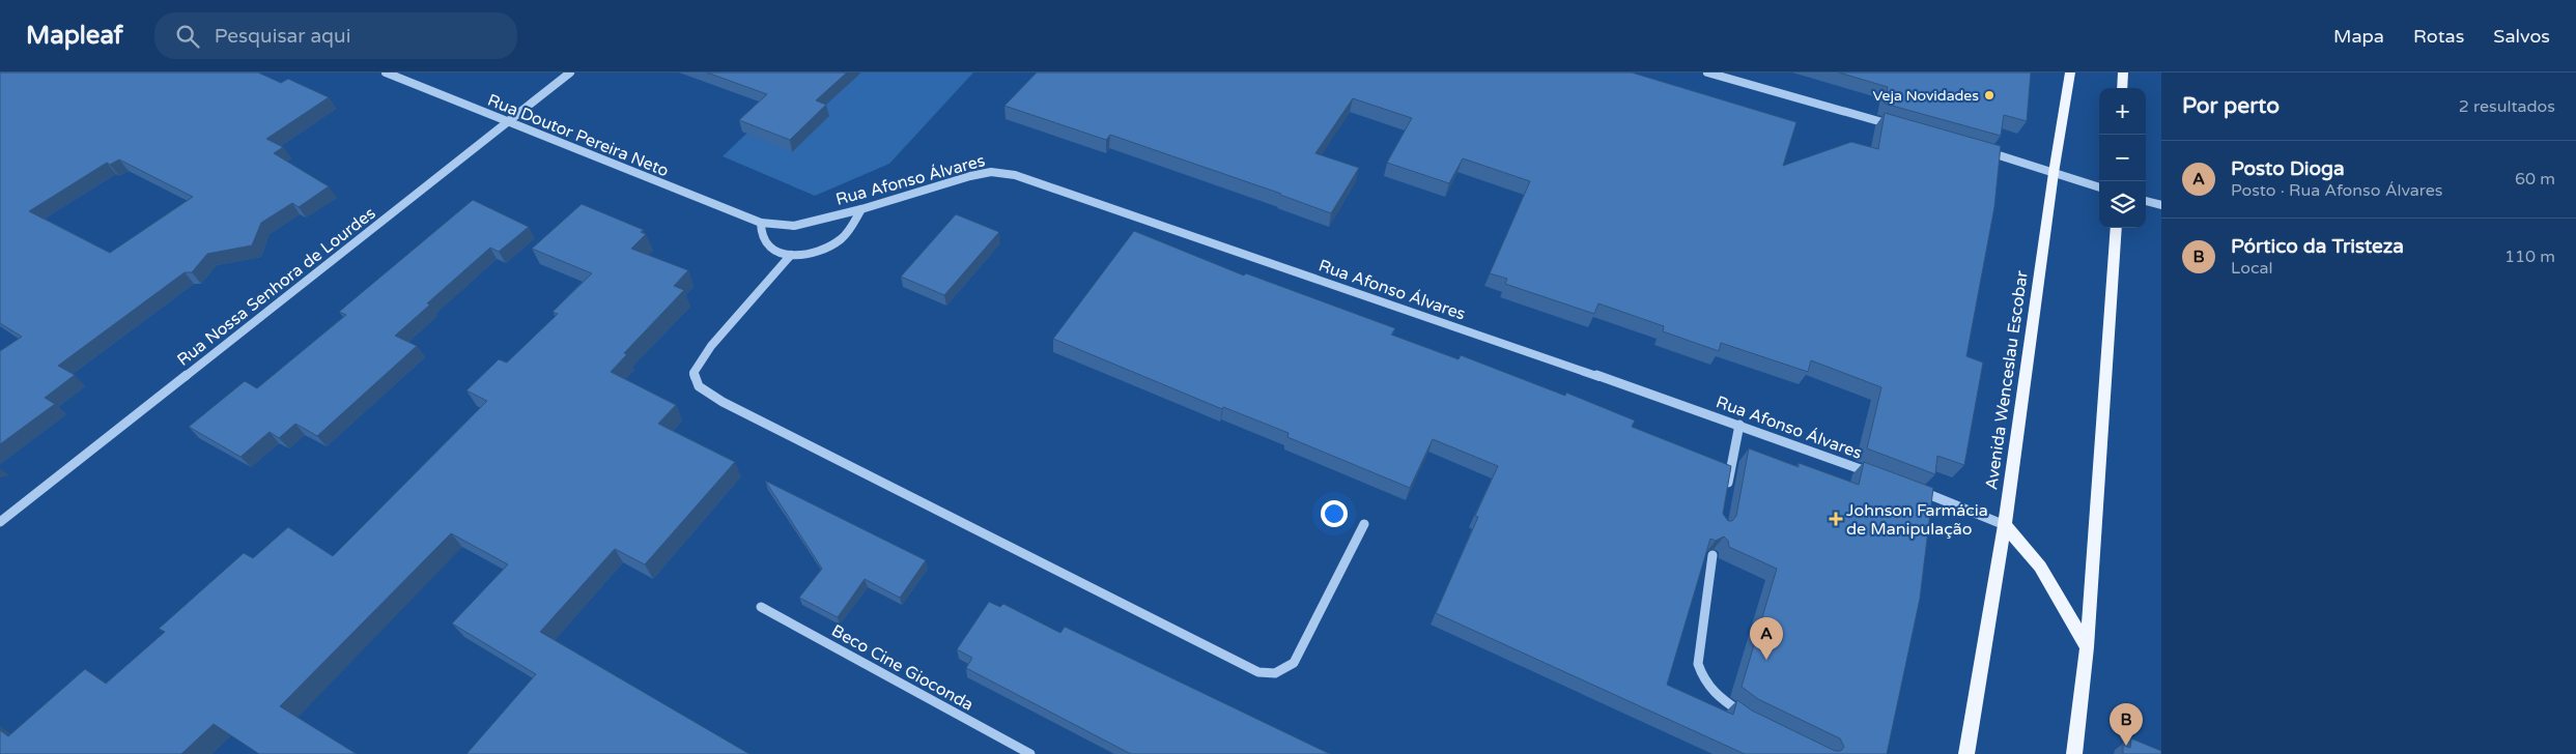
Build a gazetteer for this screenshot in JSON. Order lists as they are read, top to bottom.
{
  "streets": {
    "main road": ["Avenida Wenceslau Escobar"],
    "street": [
      "Rua Doutor Pereira Neto",
      "Rua Afonso Álvares",
      "Rua Nossa Senhora de Lourdes",
      "Beco Cine Gioconda"
    ]
  },
  "crossings": [
    ["Rua Doutor Pereira Neto", "Rua Afonso Álvares"],
    ["Rua Doutor Pereira Neto", "Rua Nossa Senhora de Lourdes"]
  ],
  "places": {
    "other": ["Veja Novidades"],
    "health": ["Johnson Farmácia de Manipulação"]
  },
  "page": {
    "header": "Mapleaf",
    "search": "Pesquisar aqui",
    "nav": ["Mapa", "Rotas", "Salvos"],
    "heading": ["Por perto", "2 resultados"],
    "map_buttons": ["+", "−"],
    "list": [
      {
        "mark": "A",
        "name": "Posto Dioga",
        "note": "Posto · Rua Afonso Álvares",
        "value": "60 m"
      },
      {
        "mark": "B",
        "name": "Pórtico da Tristeza",
        "note": "Local",
        "value": "110 m"
      }
    ],
    "pins": ["A", "B"]
  }
}
